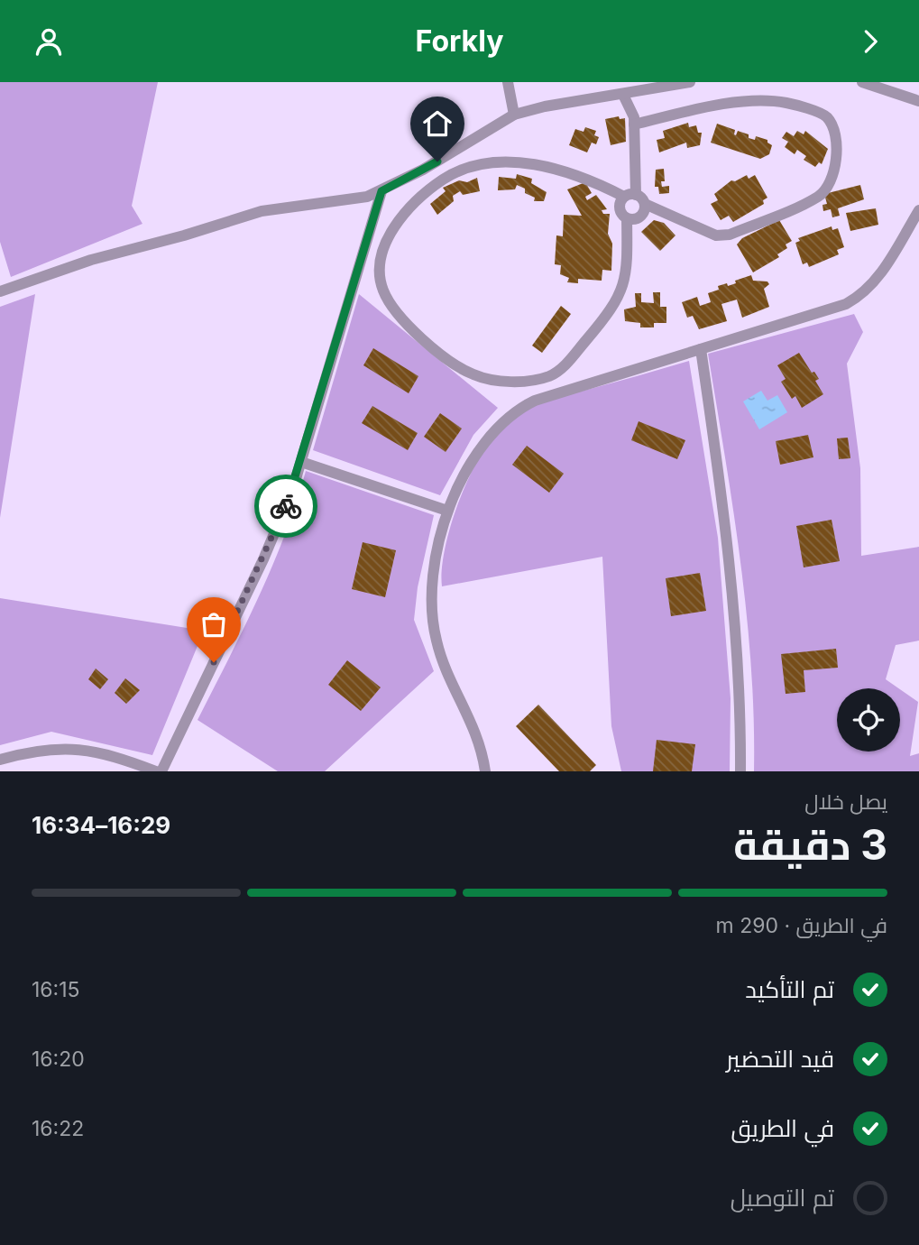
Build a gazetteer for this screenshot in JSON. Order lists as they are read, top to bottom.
{
  "page": {
    "header": "Forkly",
    "heading": ["3 دقيقة", "يصل خلال", "16:29–16:34"],
    "bar": "في الطريق · 290 m",
    "list": [
      ["تم التأكيد", "16:15"],
      ["قيد التحضير", "16:20"],
      ["في الطريق", "16:22"],
      "تم التوصيل"
    ]
  }
}
